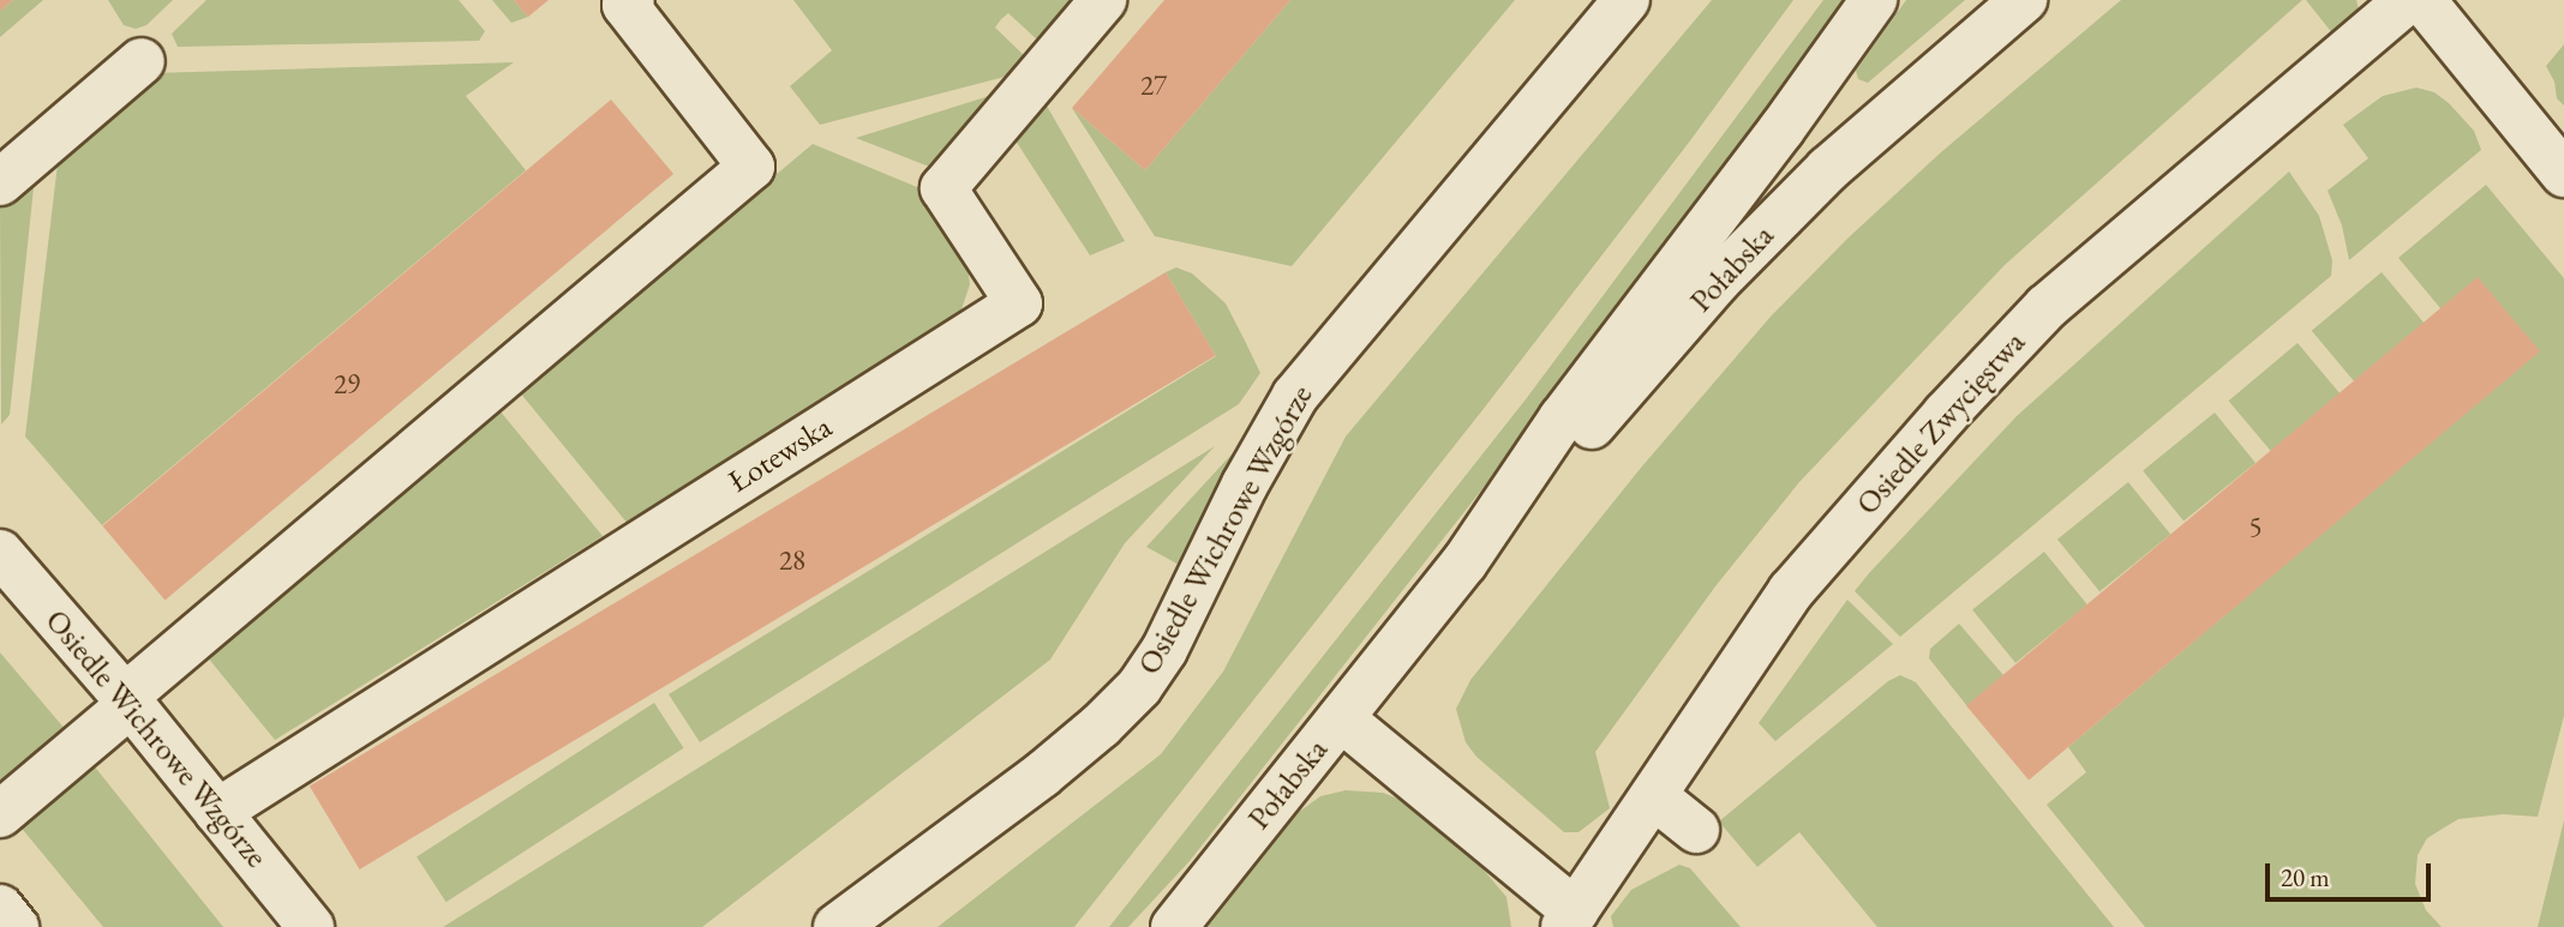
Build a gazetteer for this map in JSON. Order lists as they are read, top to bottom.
{
  "streets": {
    "street": [
      "Połabska",
      "Osiedle Zwycięstwa",
      "Łotewska",
      "Osiedle Wichrowe Wzgórze"
    ]
  },
  "crossings": [
    ["Łotewska", "Osiedle Wichrowe Wzgórze"]
  ],
  "house_numbers": [
    "27",
    "29",
    "5",
    "28"
  ],
  "scale_bar": "20 m"
}
